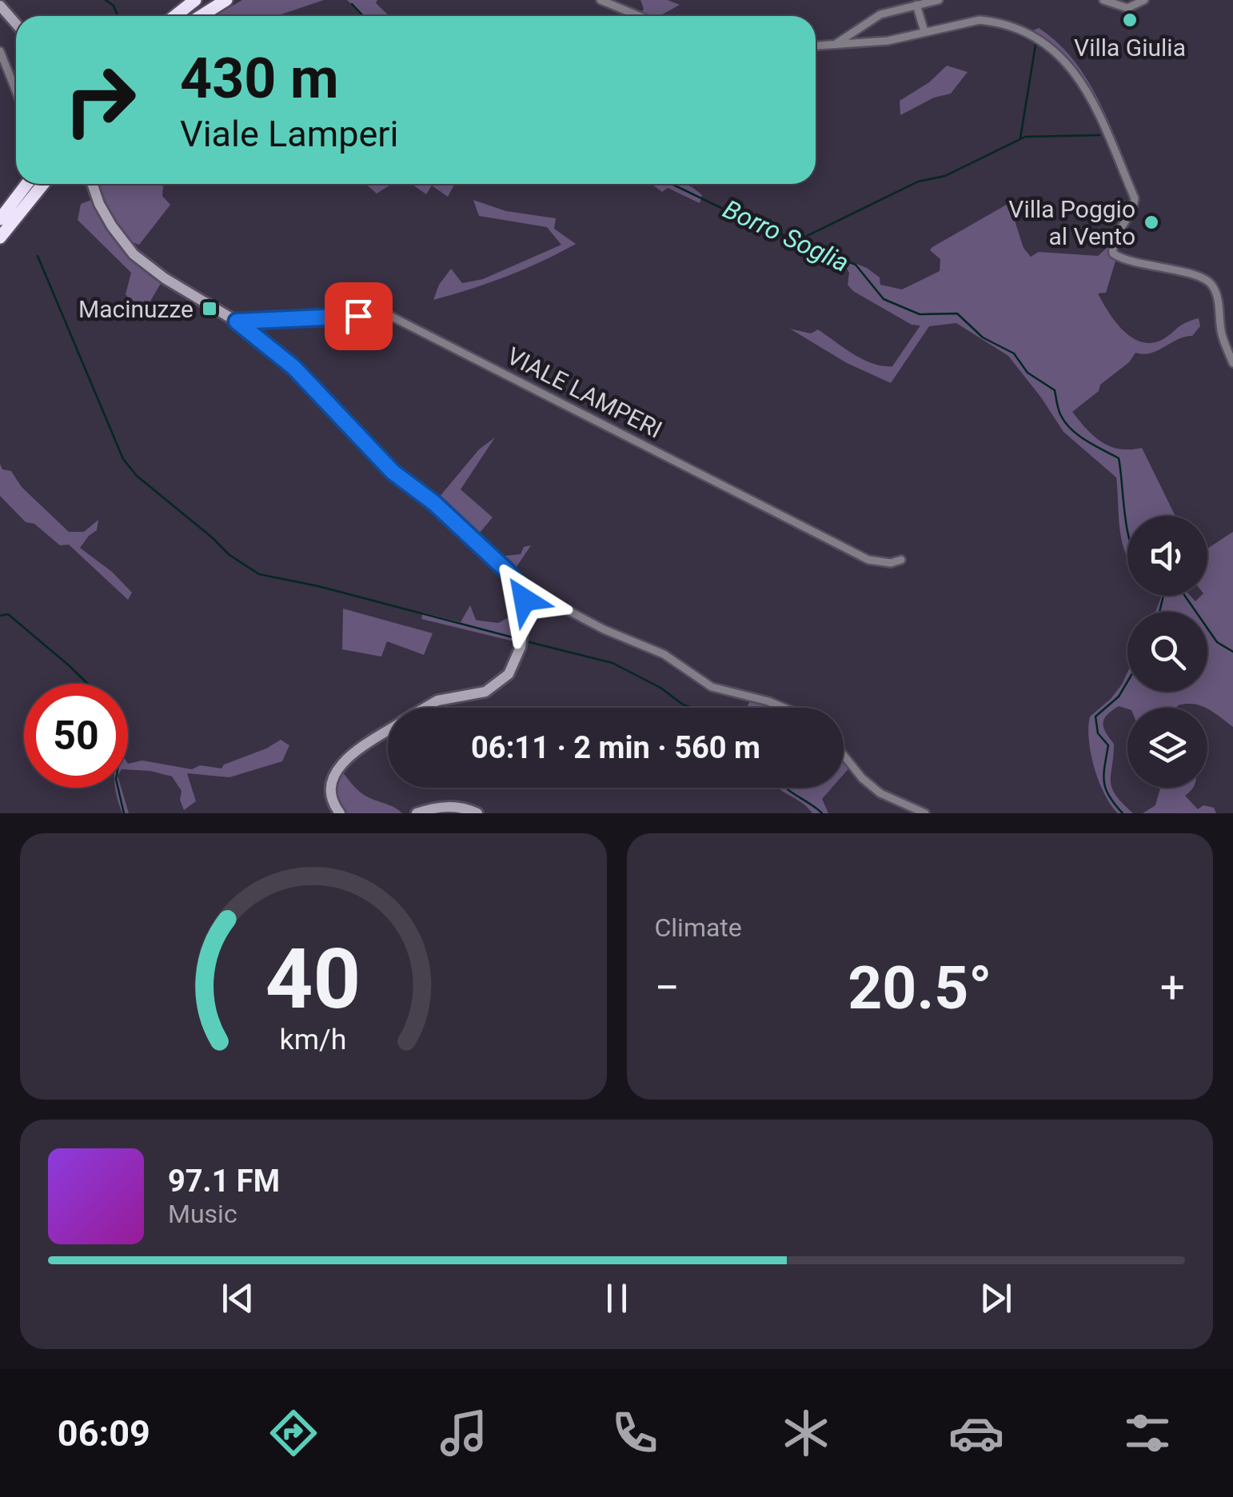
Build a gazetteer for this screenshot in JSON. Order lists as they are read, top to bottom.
{
  "streets": {
    "street": ["VIALE LAMPERI"]
  },
  "water": ["Borro Soglia"],
  "places": {
    "other": ["Villa Giulia", "Villa Poggio al Vento"],
    "transit": ["Macinuzze"]
  },
  "page": {
    "turn": ["430 m", "Viale Lamperi"],
    "limit": "50",
    "trip": "06:11 · 2 min · 560 m",
    "tile": "Climate",
    "heat": ["−", "20.5°", "+"],
    "song": ["97.1 FM", "Music"],
    "tabs": "06:09",
    "gauge": ["40", "km/h"]
  }
}
